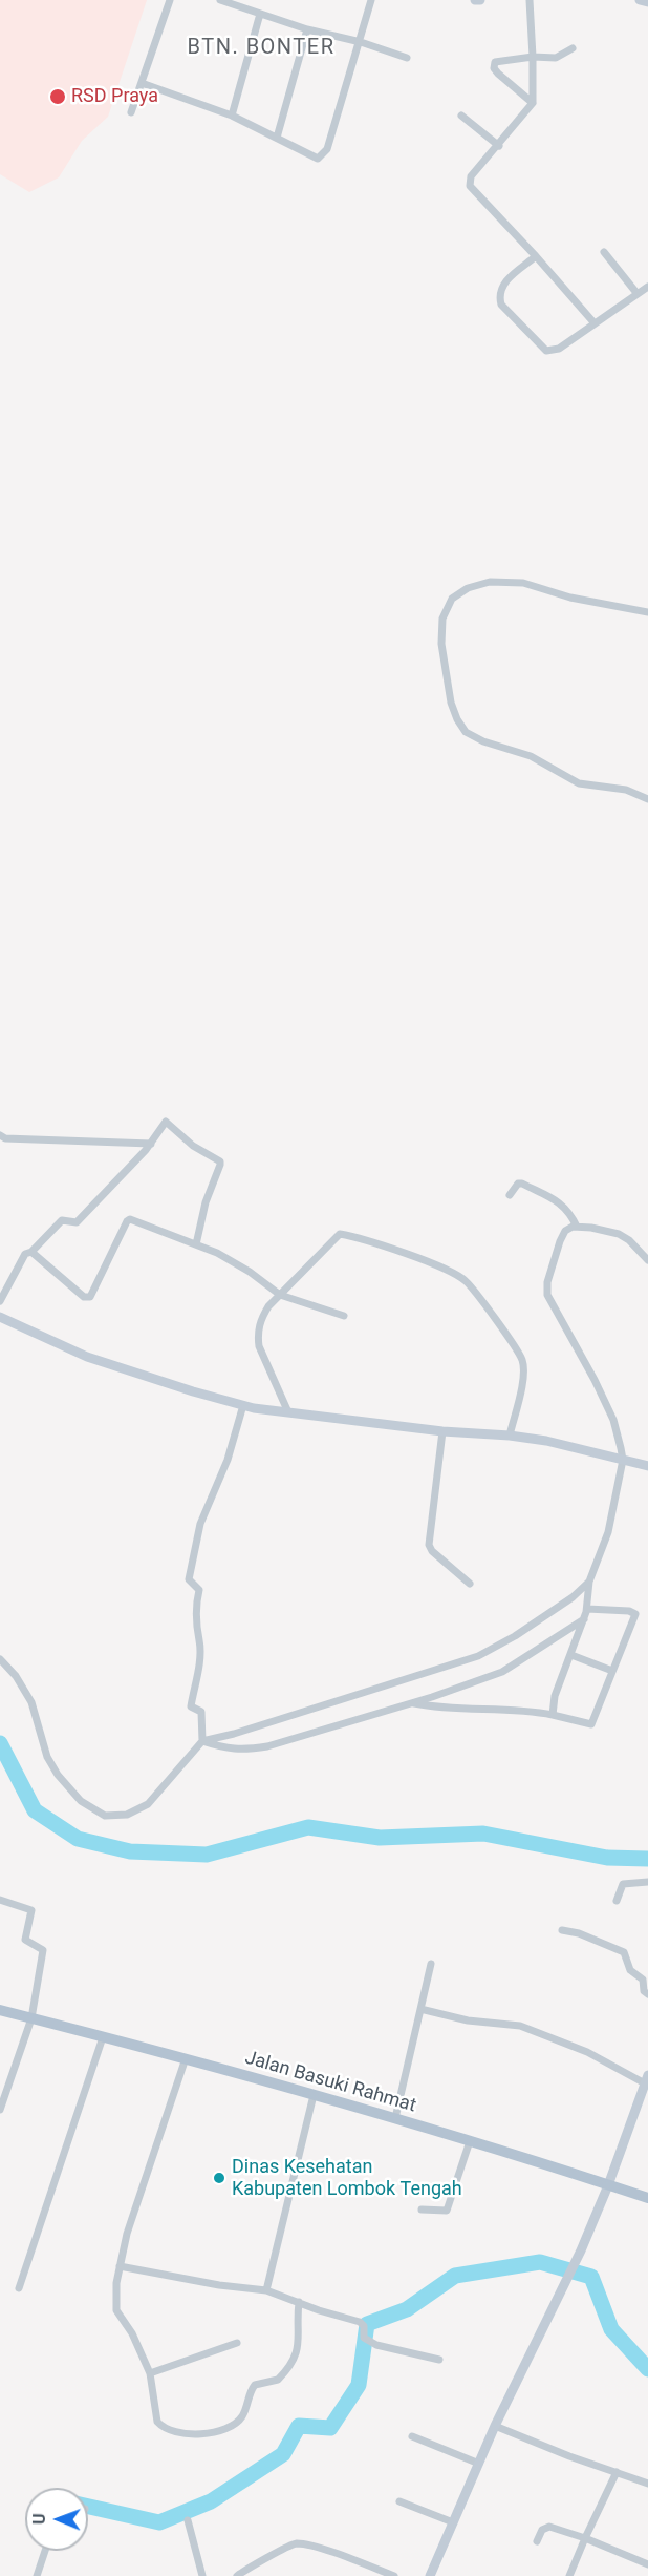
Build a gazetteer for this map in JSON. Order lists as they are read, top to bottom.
{
  "streets": {
    "main road": ["Jalan Basuki Rahmat"]
  },
  "districts": ["BTN. BONTER"],
  "places": ["RSD Praya", "Dinas Kesehatan Kabupaten Lombok Tengah"],
  "north": "left"
}
